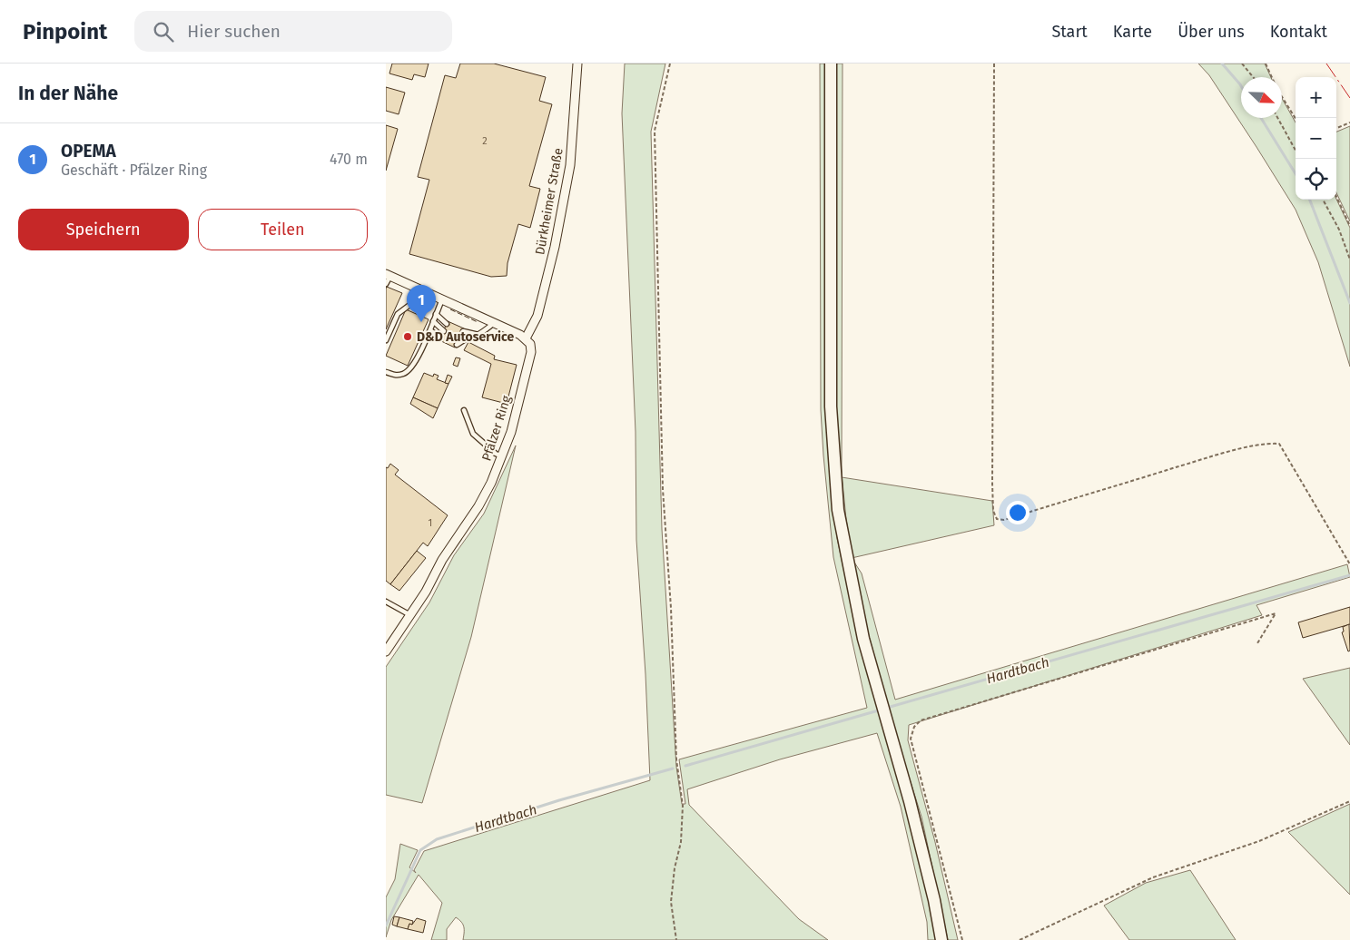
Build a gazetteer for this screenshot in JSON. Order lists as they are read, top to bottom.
{
  "streets": {
    "street": ["Dürkheimer Straße", "Pfälzer Ring"]
  },
  "crossings": [
    ["Dürkheimer Straße", "Pfälzer Ring"]
  ],
  "water": ["Hardtbach"],
  "places": ["D&D Autoservice"],
  "house_numbers": ["2", "1"],
  "north": "bottom right",
  "page": {
    "header": "Pinpoint",
    "search": "Hier suchen",
    "nav": [
      "Start",
      "Karte",
      "Über uns",
      "Kontakt"
    ],
    "heading": "In der Nähe",
    "map_buttons": ["+", "−"],
    "list": [
      {
        "mark": "1",
        "name": "OPEMA",
        "note": "Geschäft · Pfälzer Ring",
        "value": "470 m"
      }
    ],
    "buttons": ["Speichern", "Teilen"],
    "pins": "1"
  }
}
